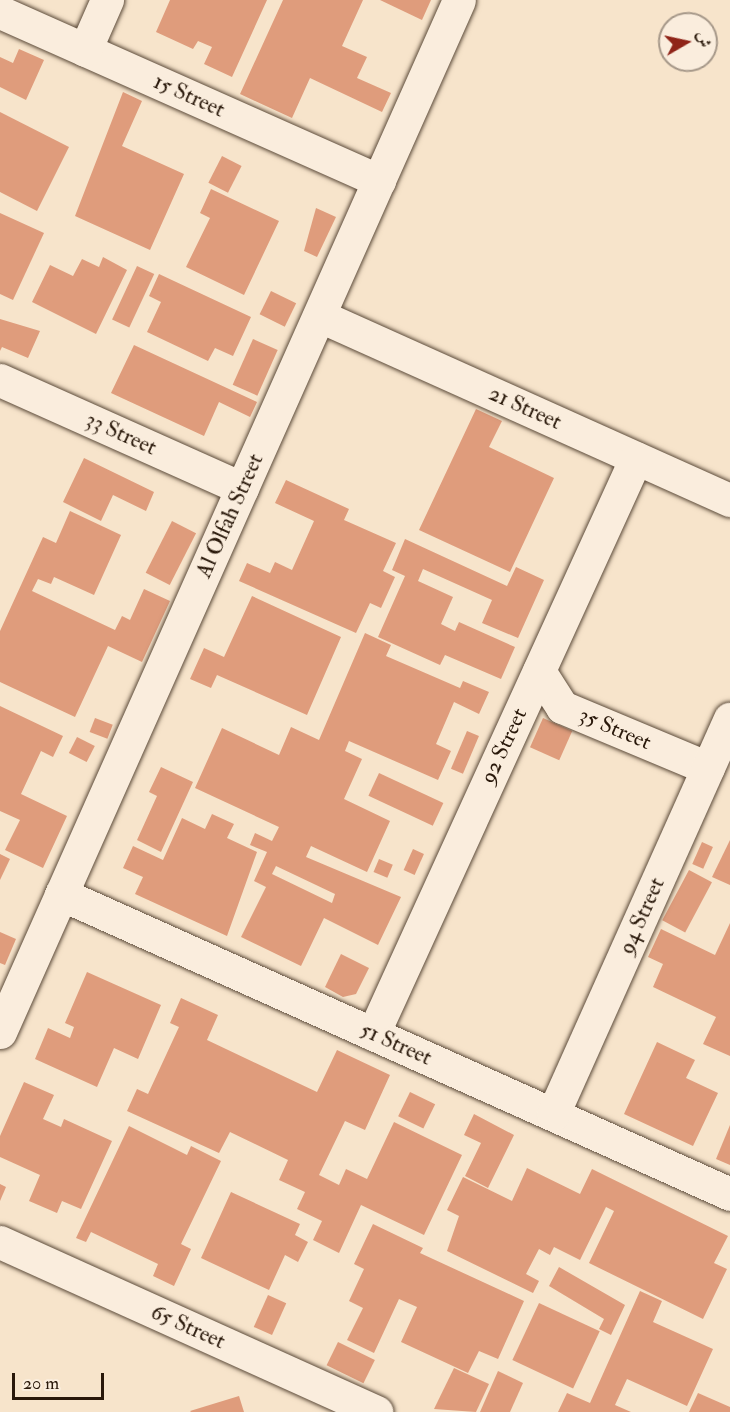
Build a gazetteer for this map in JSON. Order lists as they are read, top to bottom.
{
  "streets": {
    "street": [
      "15 Street",
      "21 Street",
      "33 Street",
      "Al Olfah Street",
      "35 Street",
      "92 Street",
      "94 Street",
      "51 Street",
      "65 Street"
    ]
  },
  "crossings": [
    ["15 Street", "Al Olfah Street"],
    ["21 Street", "Al Olfah Street"],
    ["21 Street", "92 Street"],
    ["33 Street", "Al Olfah Street"],
    ["Al Olfah Street", "51 Street"],
    ["35 Street", "92 Street"],
    ["35 Street", "94 Street"],
    ["92 Street", "51 Street"],
    ["94 Street", "51 Street"]
  ],
  "scale_bar": "20 m",
  "north": "right"
}
